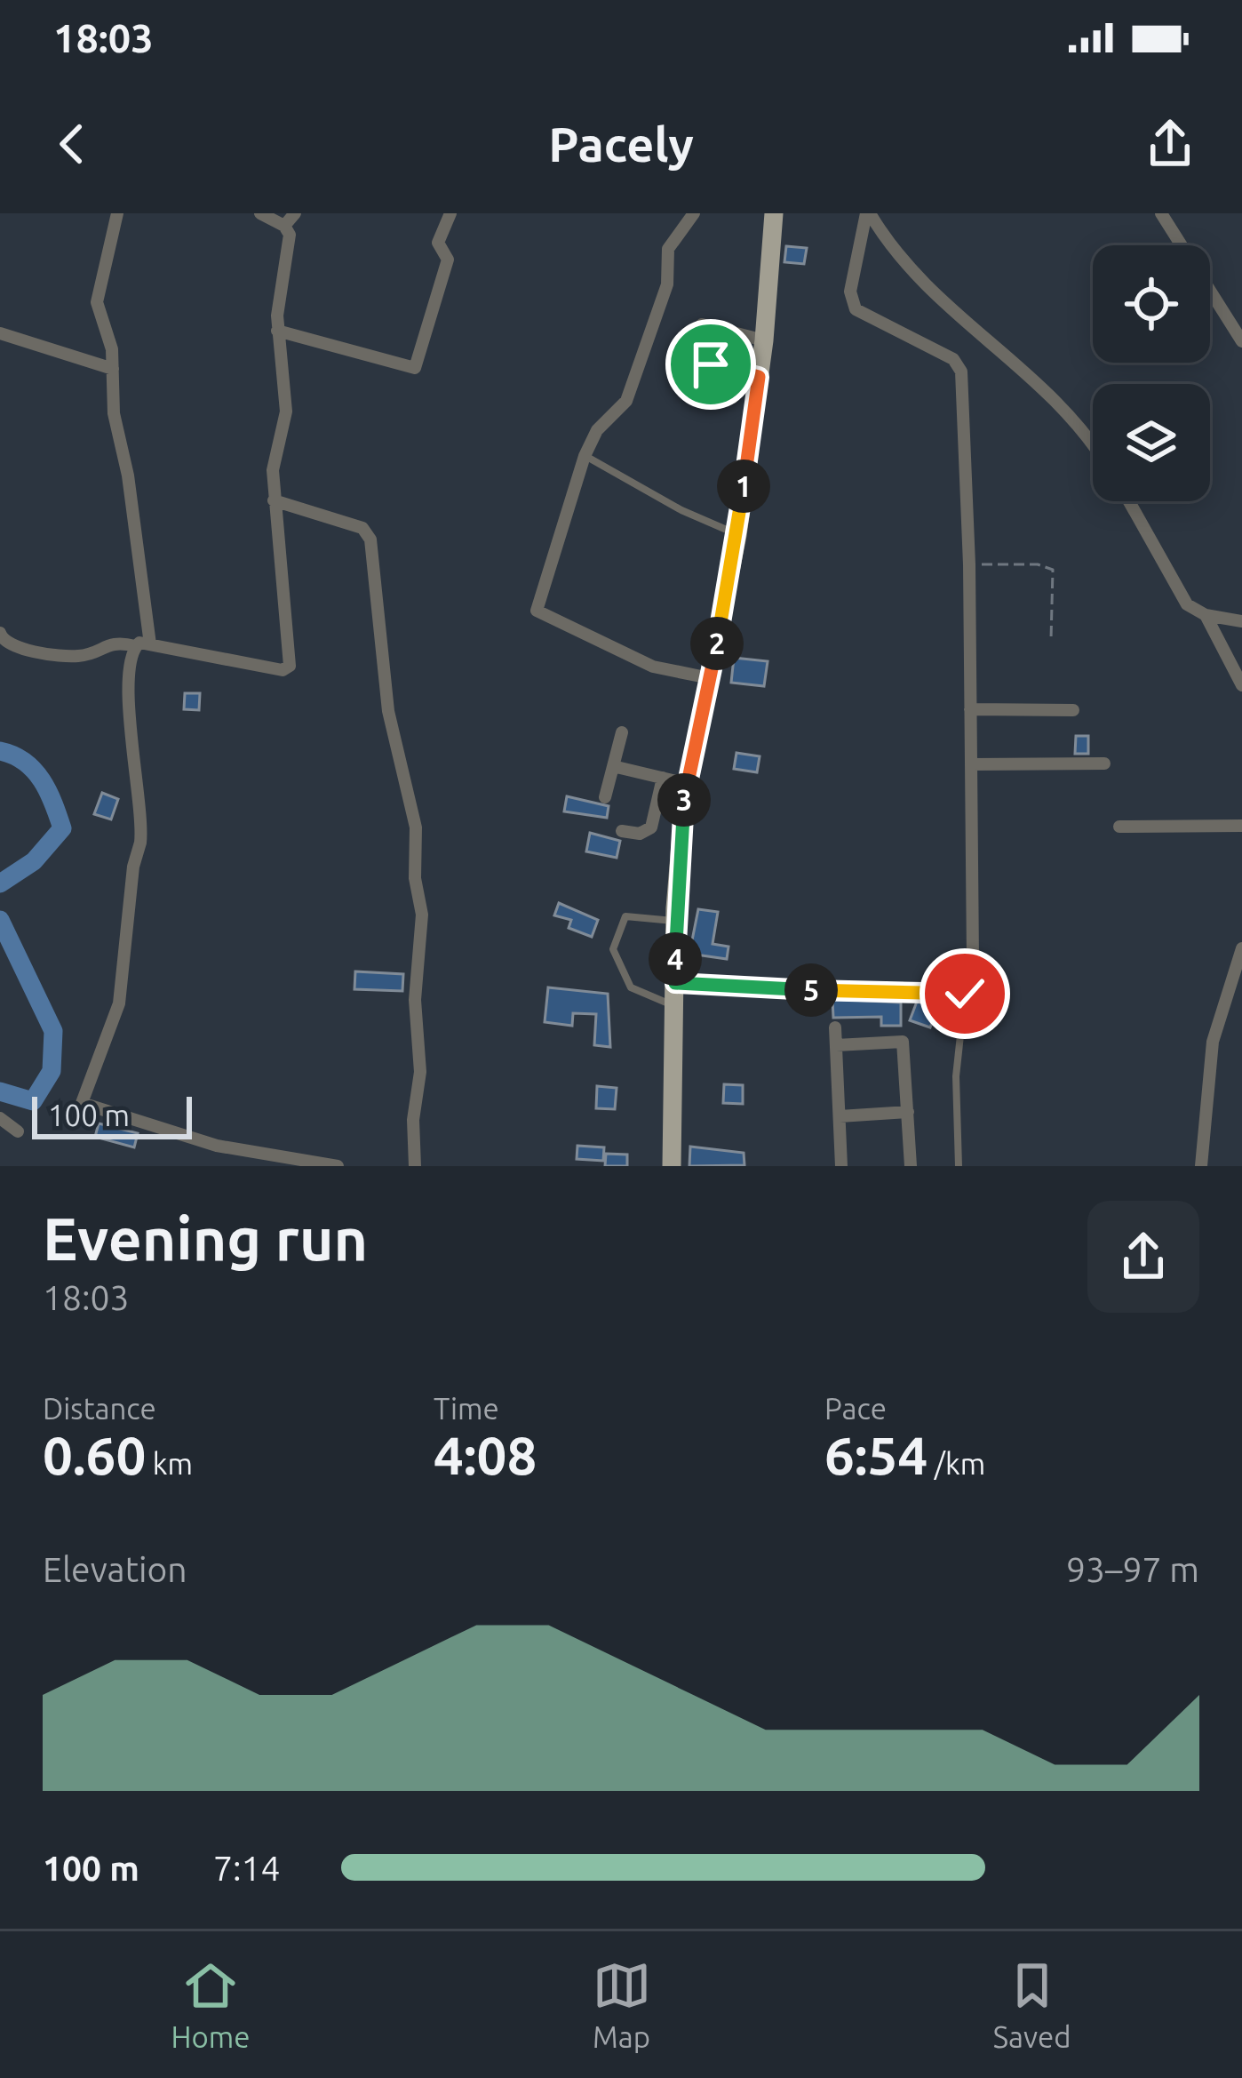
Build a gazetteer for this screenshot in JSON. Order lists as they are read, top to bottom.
{
  "scale_bar": "100 m",
  "page": {
    "status": "18:03",
    "header": "Pacely",
    "pins": [
      "1",
      "2",
      "3",
      "4",
      "5"
    ],
    "scale": "100 m",
    "heading": ["Evening run", "18:03"],
    "stats": [
      ["Distance", "0.60 km"],
      ["Time", "4:08"],
      ["Pace", "6:54 /km"]
    ],
    "chart": ["Elevation", "93–97 m"],
    "list": [
      {
        "name": "100 m",
        "note": "7:14"
      }
    ],
    "tabs": ["Home", "Map", "Saved"]
  }
}
